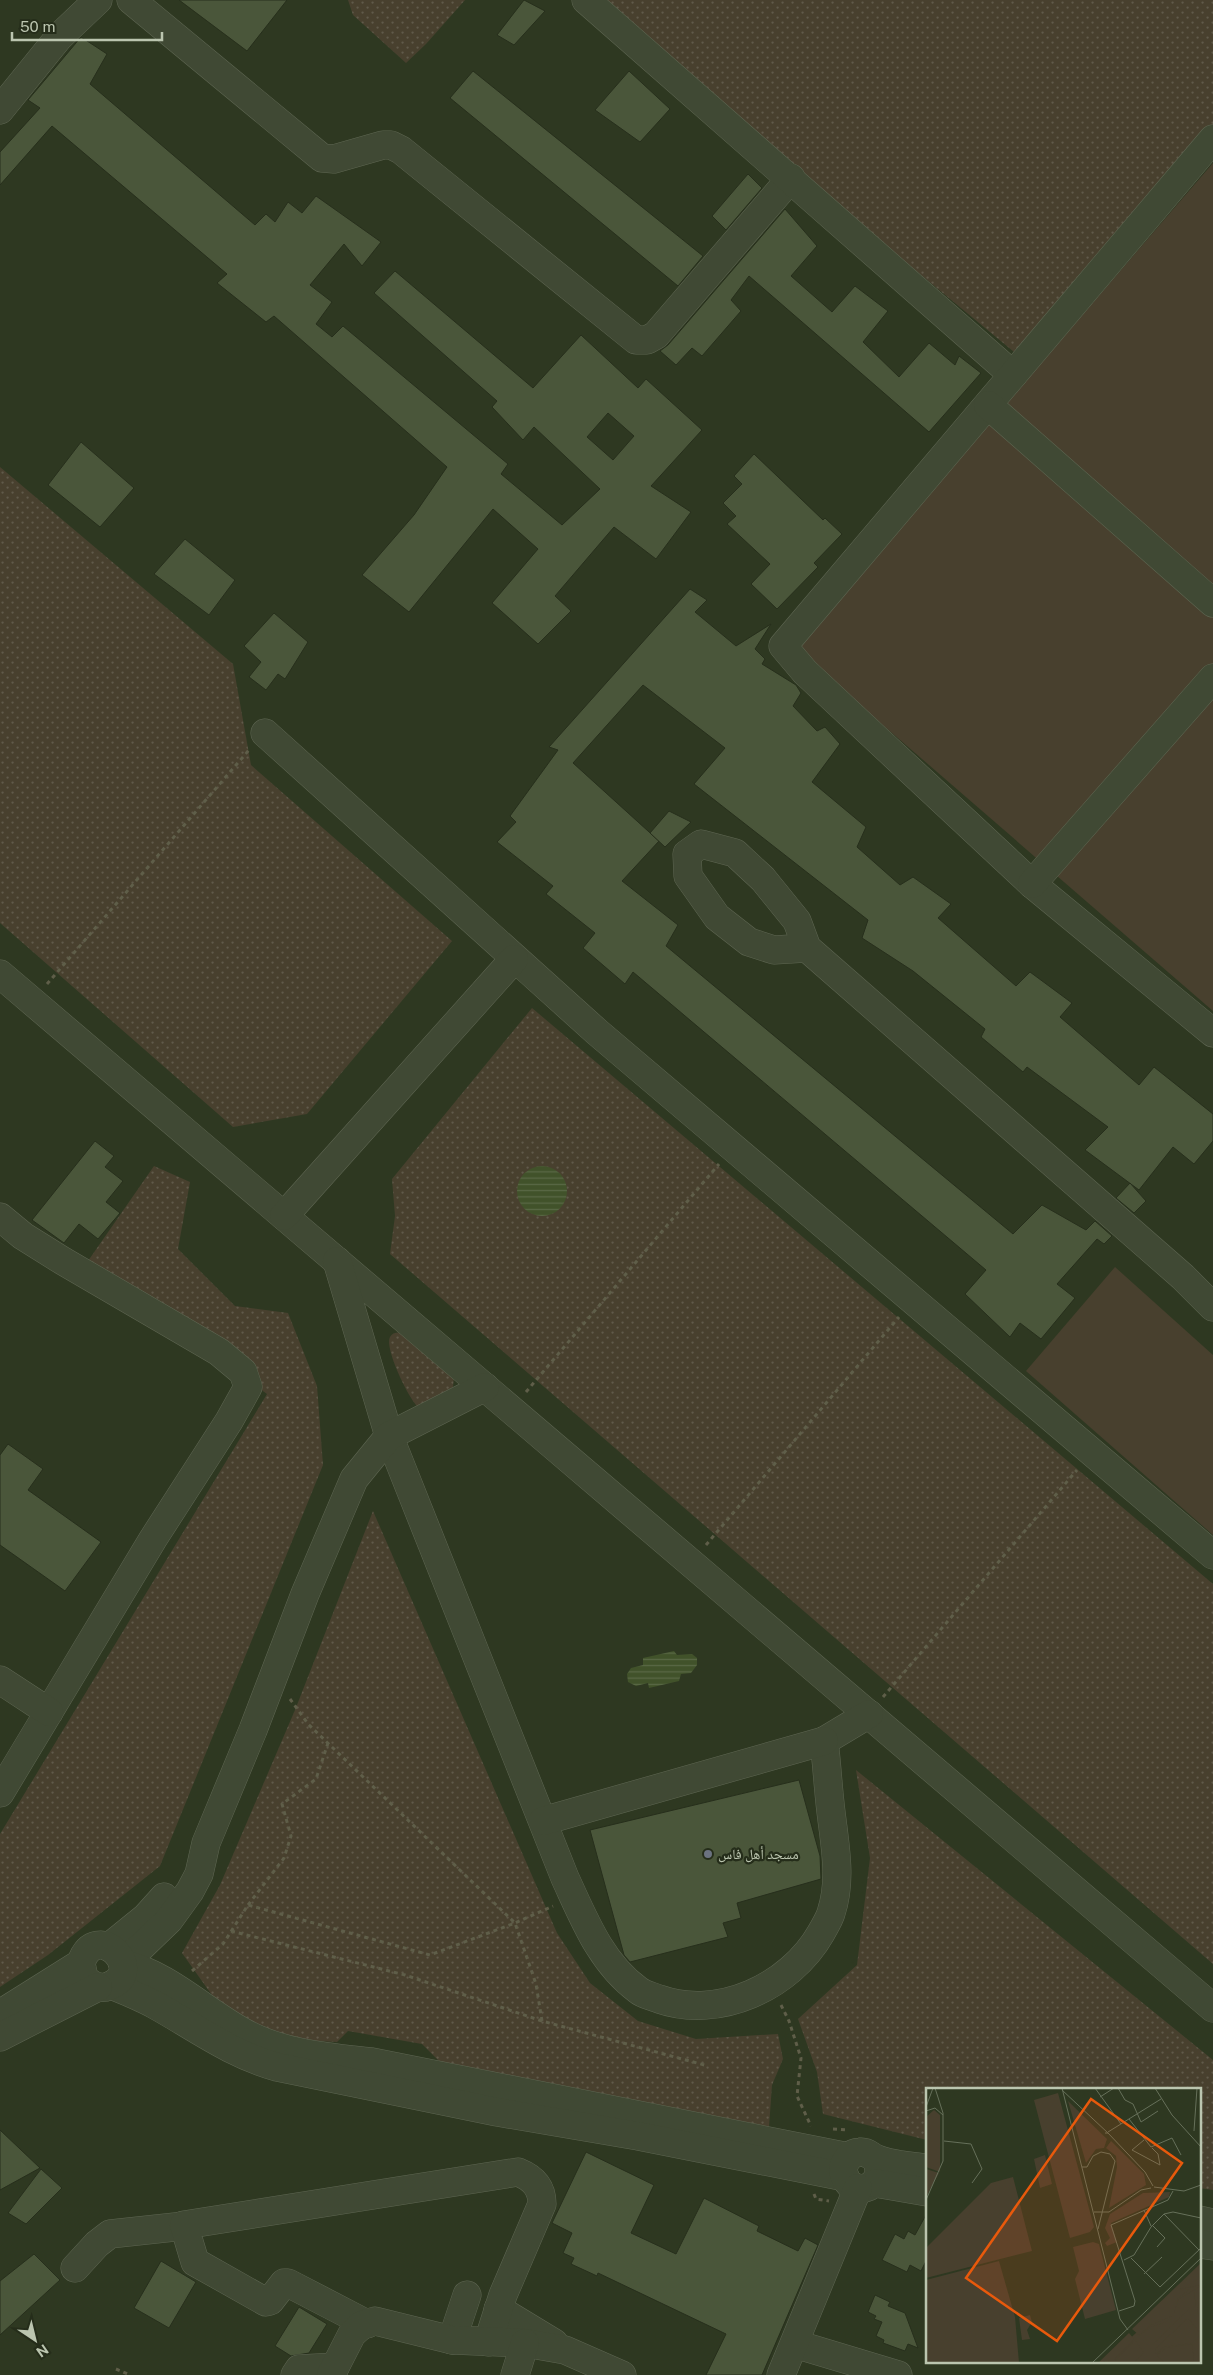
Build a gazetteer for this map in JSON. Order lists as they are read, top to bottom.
{
  "places": ["مسجد أهل فاس"],
  "scale_bar": "50 m",
  "north": "bottom right"
}
